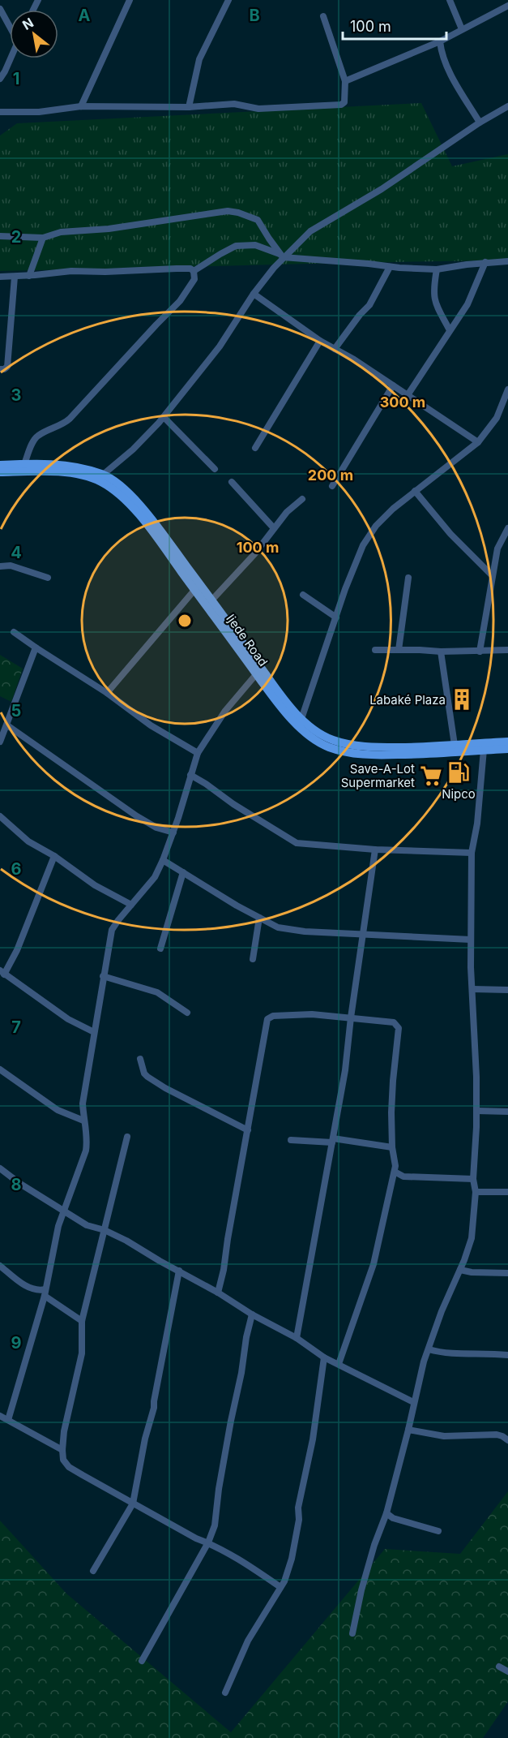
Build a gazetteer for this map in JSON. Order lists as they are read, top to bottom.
{
  "streets": {
    "main road": ["Ijede Road"]
  },
  "places": {
    "building": ["Labaké Plaza"],
    "fuel station": ["Nipco"],
    "supermarket": ["Save-A-Lot Supermarket"]
  },
  "scale_bar": "100 m",
  "north": "top left",
  "grid": {
    "columns": ["A", "B"],
    "rows": [
      "1",
      "2",
      "3",
      "4",
      "5",
      "6",
      "7",
      "8",
      "9"
    ]
  },
  "rings": ["300 m", "200 m", "100 m"]
}
